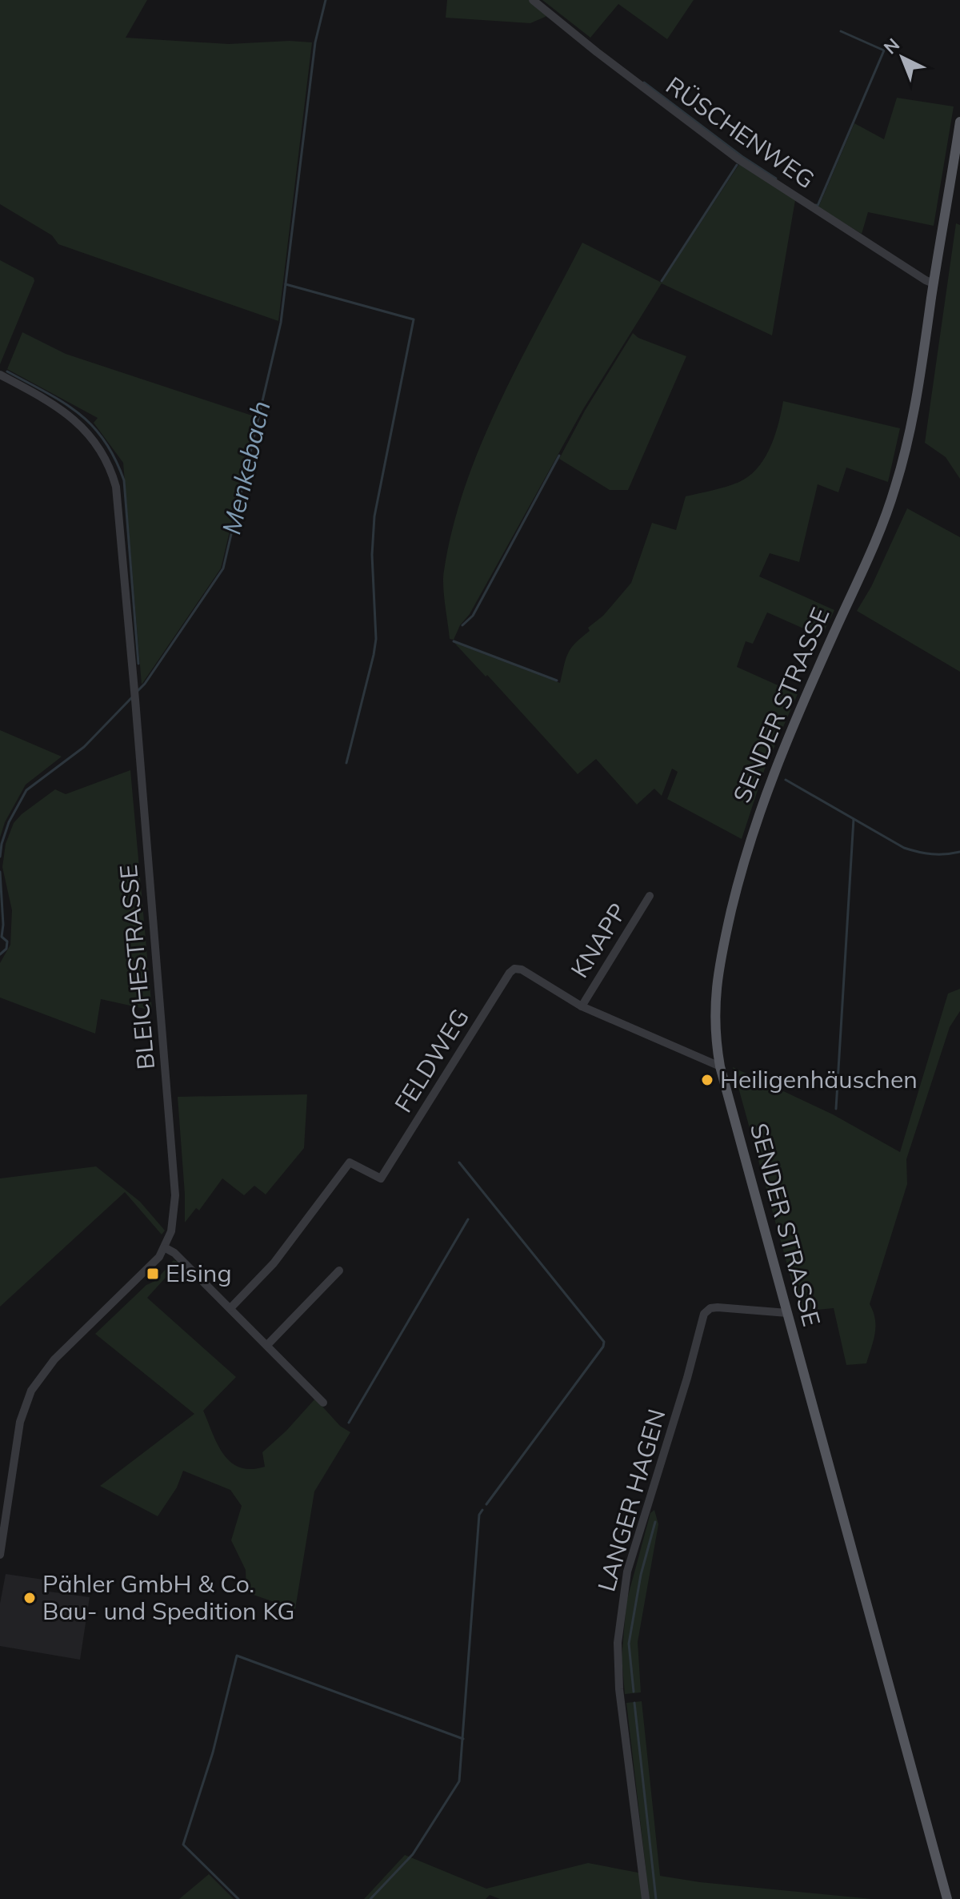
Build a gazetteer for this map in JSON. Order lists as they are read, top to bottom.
{
  "streets": {
    "main road": ["SENDER STRASSE"],
    "street": [
      "RÜSCHENWEG",
      "KNAPP",
      "BLEICHESTRASSE",
      "FELDWEG",
      "LANGER HAGEN"
    ]
  },
  "crossings": [
    ["RÜSCHENWEG", "SENDER STRASSE"],
    ["SENDER STRASSE", "FELDWEG"],
    ["SENDER STRASSE", "LANGER HAGEN"],
    ["KNAPP", "FELDWEG"]
  ],
  "water": ["Menkebach"],
  "places": {
    "other": ["Heiligenhäuschen", "Pähler GmbH & Co. Bau- und Spedition KG"],
    "transit": ["Elsing"]
  },
  "north": "top left"
}
